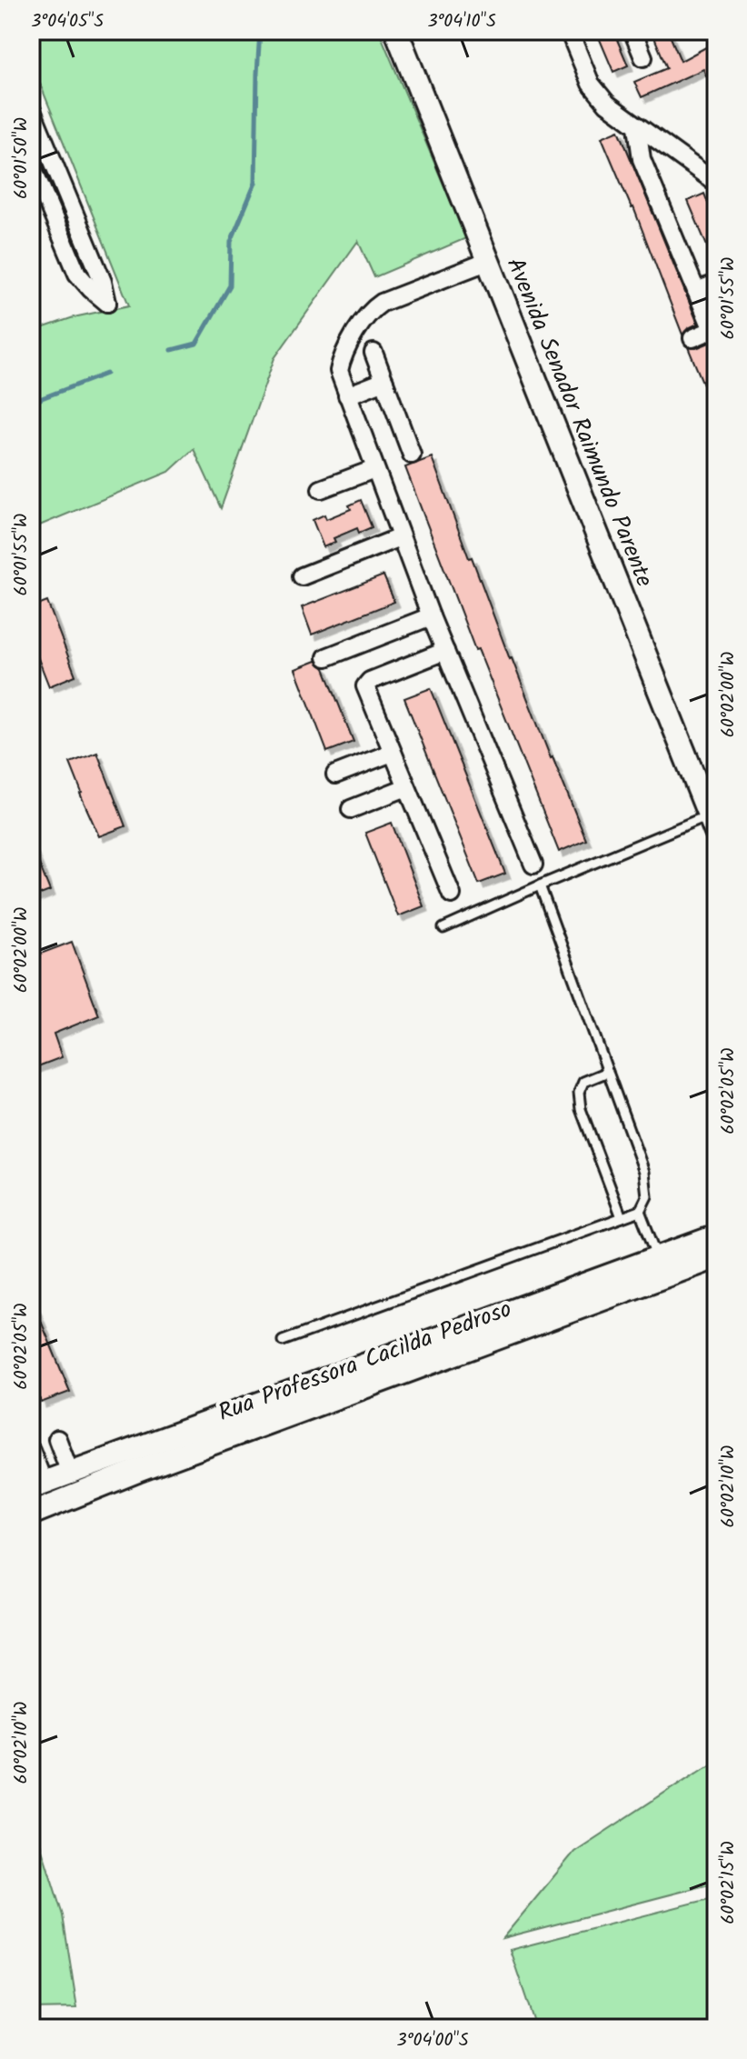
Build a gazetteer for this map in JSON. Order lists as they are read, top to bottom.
{
  "streets": {
    "street": ["Avenida Senador Raimundo Parente", "Rua Professora Cacilda Pedroso"]
  },
  "coordinates": [
    "3°04'05\"S",
    "3°04'10\"S",
    "60°01'50\"W",
    "60°01'55\"W",
    "60°02'00\"W",
    "60°02'05\"W",
    "60°02'10\"W",
    "60°02'15\"W",
    "3°04'00\"S"
  ]
}
